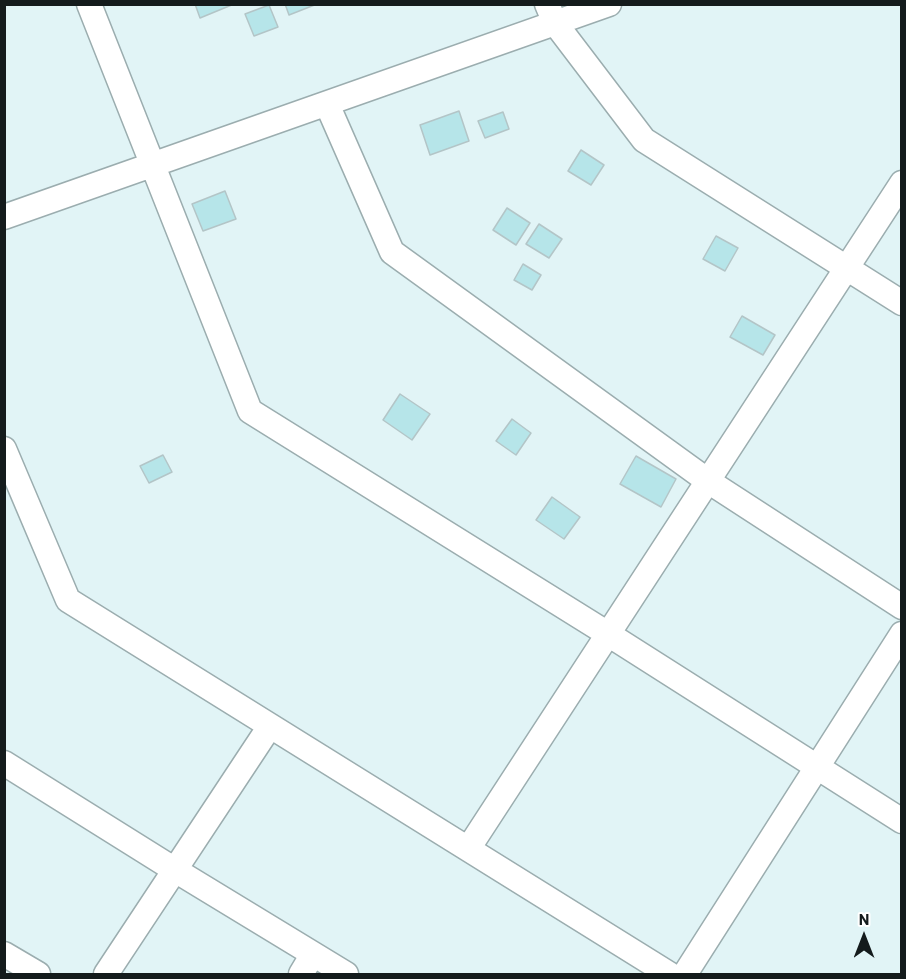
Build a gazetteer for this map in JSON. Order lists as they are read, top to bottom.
{
  "north": "top"
}
